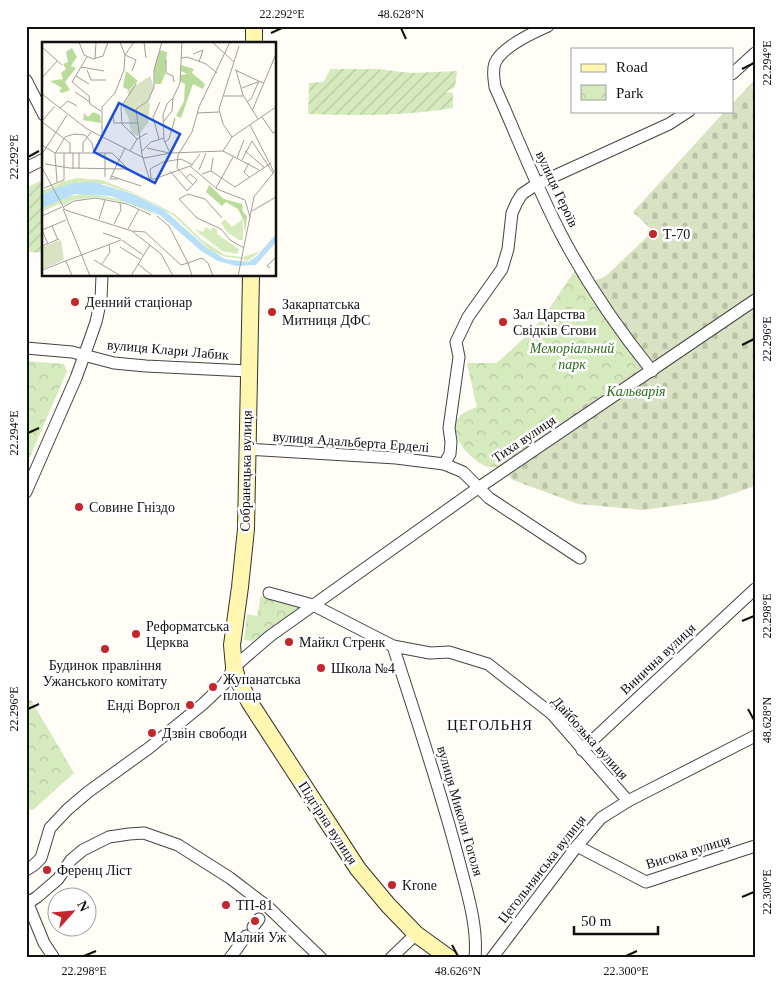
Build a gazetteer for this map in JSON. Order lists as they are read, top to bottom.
{
  "streets": {
    "main road": ["Собранецька вулиця", "Підгірна вулиця"],
    "street": [
      "вулиця Героїв",
      "вулиця Клари Лабик",
      "Тиха вулиця",
      "вулиця Адальберта Ерделі",
      "Винична вулиця",
      "Дайбозька вулиця",
      "вулиця Миколи Гоголя",
      "Висока вулиця",
      "Цегольнянська вулиця"
    ]
  },
  "crossings": [
    ["вулиця Героїв", "Тиха вулиця"],
    ["вулиця Героїв", "вулиця Адальберта Ерделі"],
    ["вулиця Клари Лабик", "Собранецька вулиця"],
    ["Тиха вулиця", "Дайбозька вулиця"],
    ["вулиця Адальберта Ерделі", "Собранецька вулиця"],
    ["Собранецька вулиця", "Підгірна вулиця"],
    ["Винична вулиця", "Дайбозька вулиця"],
    ["Дайбозька вулиця", "вулиця Миколи Гоголя"],
    ["Дайбозька вулиця", "Цегольнянська вулиця"],
    ["Висока вулиця", "Цегольнянська вулиця"]
  ],
  "districts": ["ЦЕГОЛЬНЯ"],
  "parks": ["Меморіальний парк", "Кальварія"],
  "places": [
    "Т-70",
    "Денний стаціонар",
    "Закарпатська Митниця ДФС",
    "Зал Царства Свідків Єгови",
    "Совине Гніздо",
    "Реформатська Церква",
    "Майкл Стренк",
    "Будинок правління Ужанського комітату",
    "Школа №4",
    "Жупанатська площа",
    "Енді Воргол",
    "Дзвін свободи",
    "Ференц Ліст",
    "Krone",
    "ТП-81",
    "Малий Уж"
  ],
  "legend": ["Road", "Park"],
  "scale_bar": "50 m",
  "north": "top right",
  "coordinates": [
    "22.292°E",
    "48.628°N",
    "22.294°E",
    "22.296°E",
    "22.298°E",
    "22.300°E",
    "48.626°N"
  ]
}
